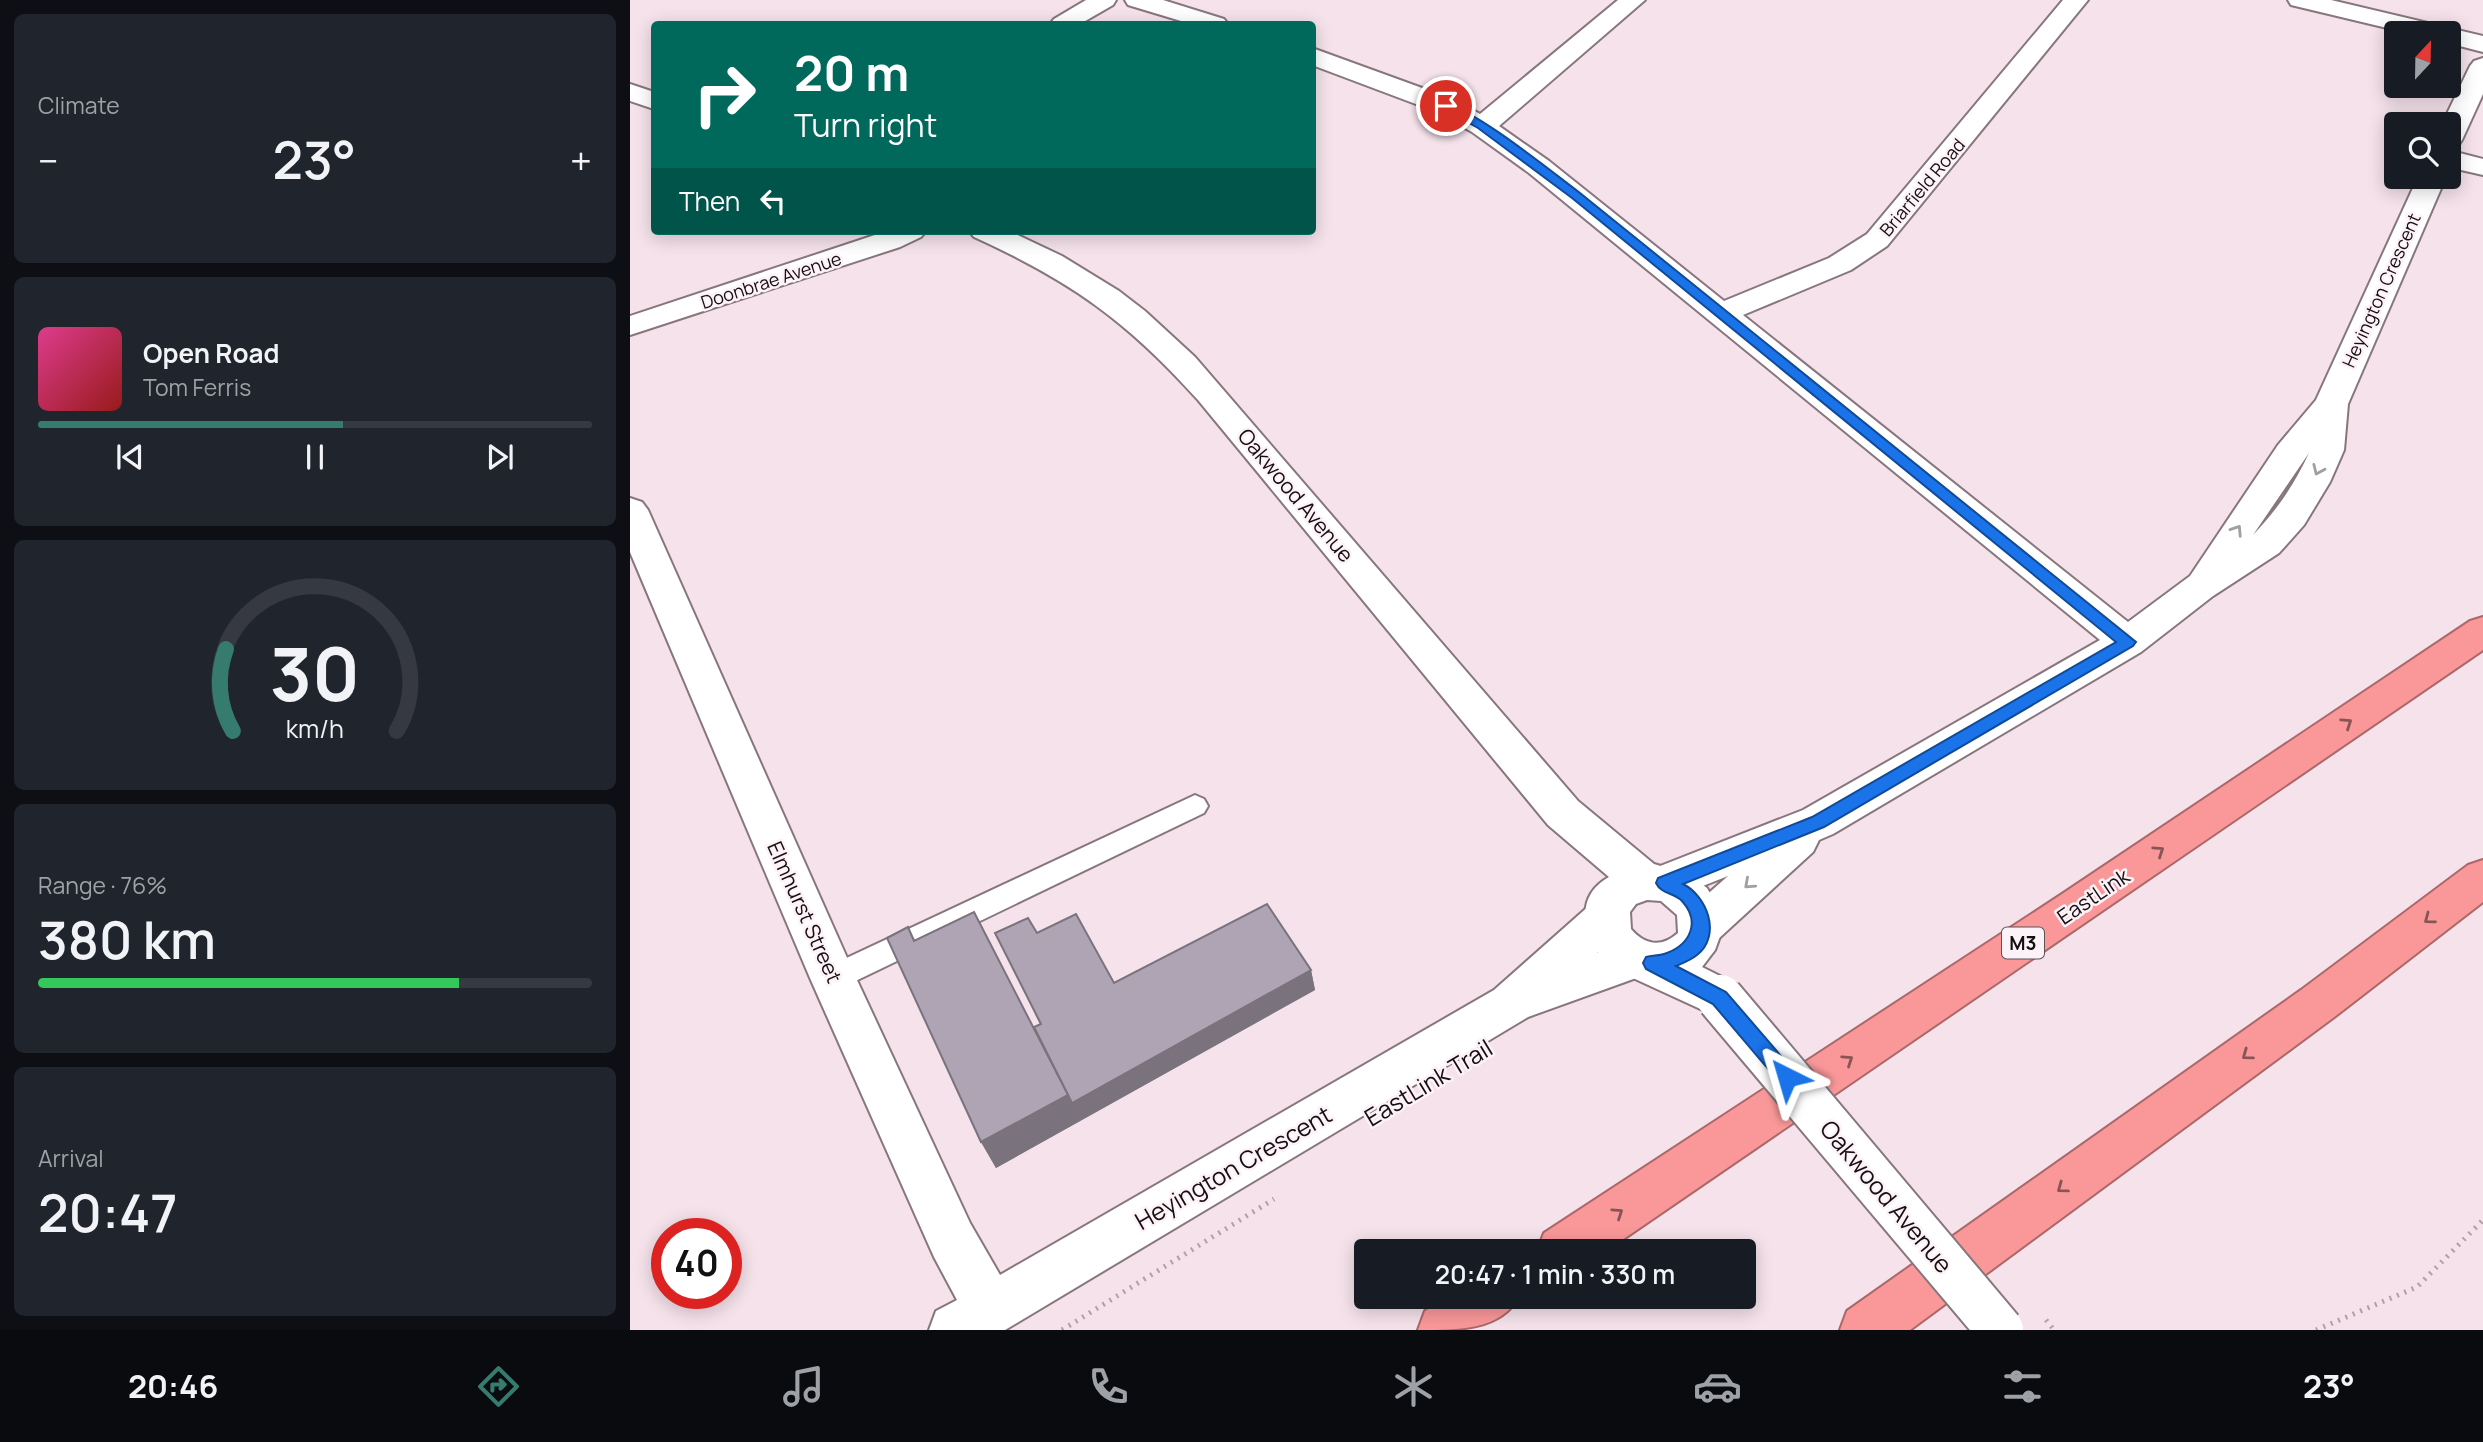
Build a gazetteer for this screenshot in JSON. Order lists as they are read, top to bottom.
{
  "streets": {
    "highway": ["EastLink", "M3"],
    "street": [
      "Briarfield Road",
      "Doonbrae Avenue",
      "Heyington Crescent",
      "Oakwood Avenue",
      "Elmhurst Street"
    ]
  },
  "crossings": [
    ["Heyington Crescent", "Oakwood Avenue"],
    ["Heyington Crescent", "Elmhurst Street"]
  ],
  "north": "top",
  "page": {
    "tile": [
      "Climate",
      ["Range · 76%", "380 km"],
      ["Arrival", "20:47"]
    ],
    "turn": ["20 m", "Turn right"],
    "heat": ["−", "23°", "+"],
    "then": "Then",
    "song": ["Open Road", "Tom Ferris"],
    "limit": "40",
    "trip": "20:47 · 1 min · 330 m",
    "tabs": ["20:46", "23°"],
    "gauge": ["30", "km/h"]
  }
}
